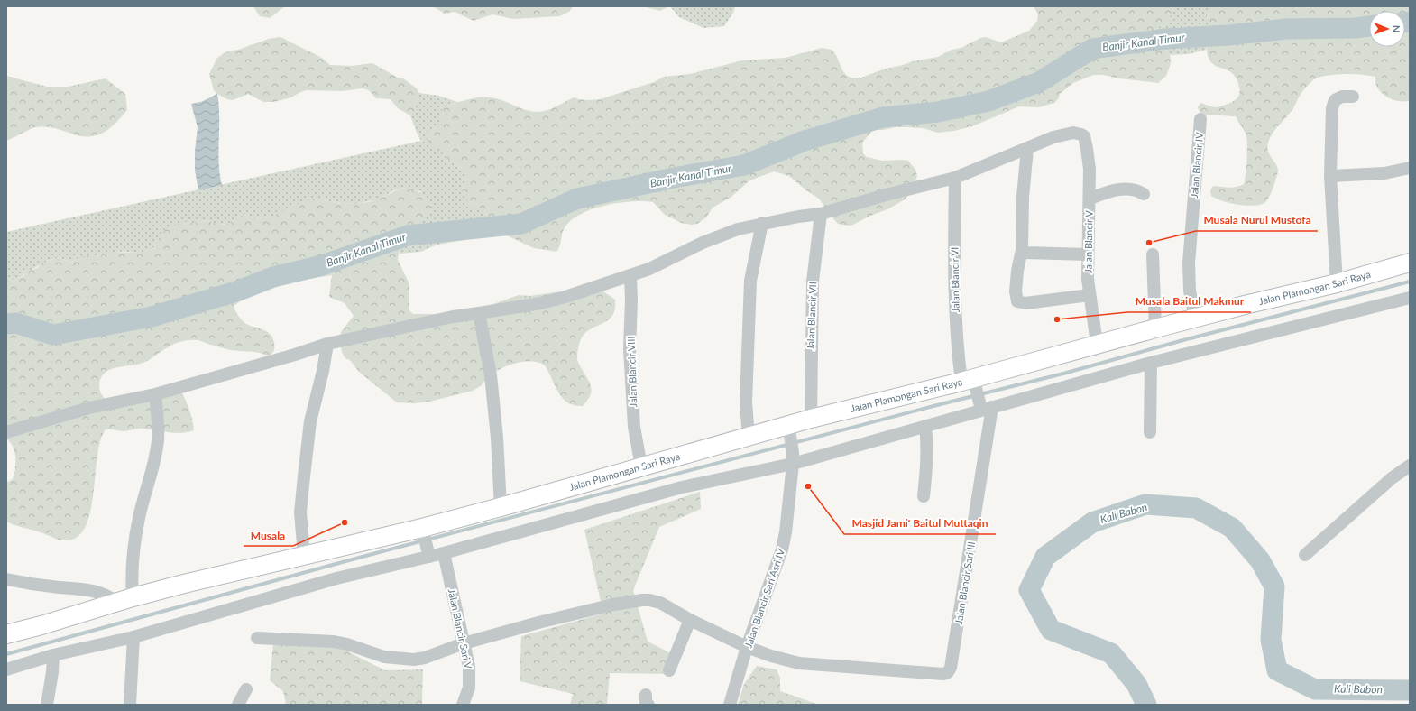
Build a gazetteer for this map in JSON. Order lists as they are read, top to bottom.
{
  "streets": {
    "street": [
      "Jalan Blancir IV",
      "Jalan Blancir V",
      "Jalan Blancir VI",
      "Jalan Plamongan Sari Raya",
      "Jalan Blancir VII",
      "Jalan Blancir VIII",
      "Jalan Blancir Sari III",
      "Jalan Blancir Sari Asri IV",
      "Jalan Blancir Sari V"
    ]
  },
  "crossings": [
    ["Jalan Blancir IV", "Jalan Plamongan Sari Raya"],
    ["Jalan Blancir V", "Jalan Plamongan Sari Raya"],
    ["Jalan Blancir VI", "Jalan Plamongan Sari Raya"],
    ["Jalan Blancir VI", "Jalan Blancir Sari III"],
    ["Jalan Plamongan Sari Raya", "Jalan Blancir VII"],
    ["Jalan Plamongan Sari Raya", "Jalan Blancir VIII"],
    ["Jalan Plamongan Sari Raya", "Jalan Blancir Sari Asri IV"],
    ["Jalan Blancir Sari III", "Jalan Blancir Sari Asri IV"]
  ],
  "water": ["Banjir Kanal Timur", "Kali Babon"],
  "places": [
    "Musala Nurul Mustofa",
    "Musala Baitul Makmur",
    "Masjid Jami' Baitul Muttaqin",
    "Musala"
  ],
  "north": "right"
}
